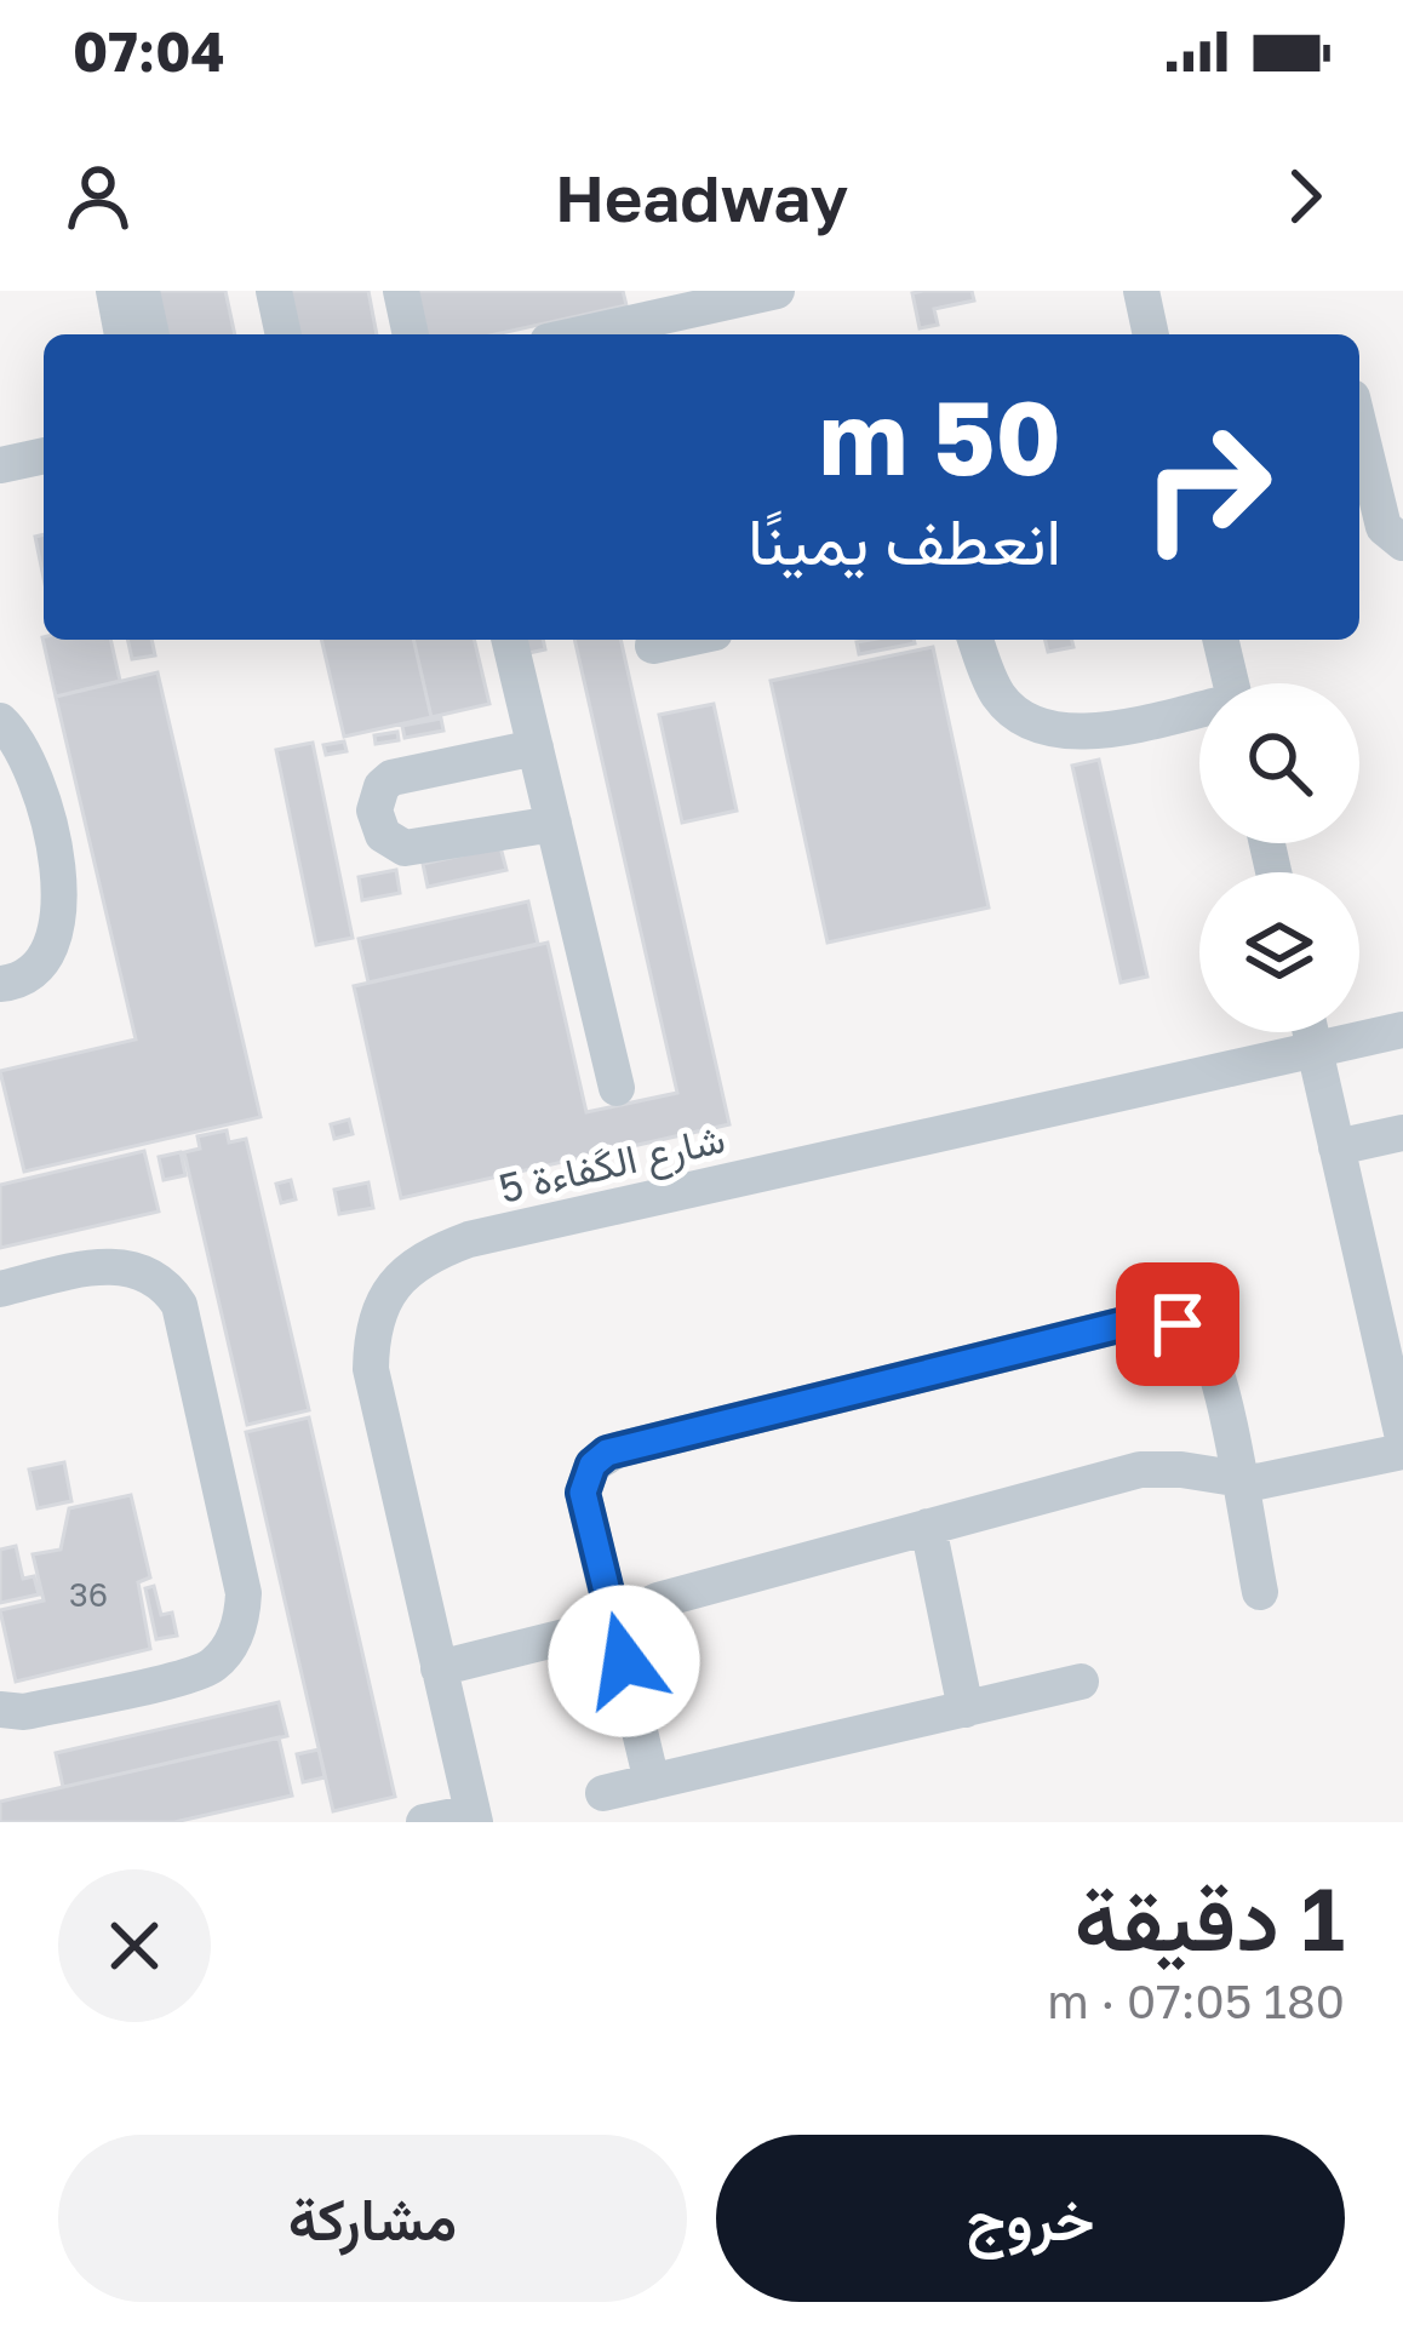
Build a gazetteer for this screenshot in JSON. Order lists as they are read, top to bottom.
{
  "streets": {
    "street": ["شارع الكَفاءة 5"]
  },
  "house_numbers": ["36"],
  "page": {
    "status": "07:04",
    "header": "Headway",
    "turn": ["50 m", "انعطف يمينًا"],
    "heading": ["1 دقيقة", "180 m · 07:05"],
    "buttons": ["خروج", "مشاركة"]
  }
}
